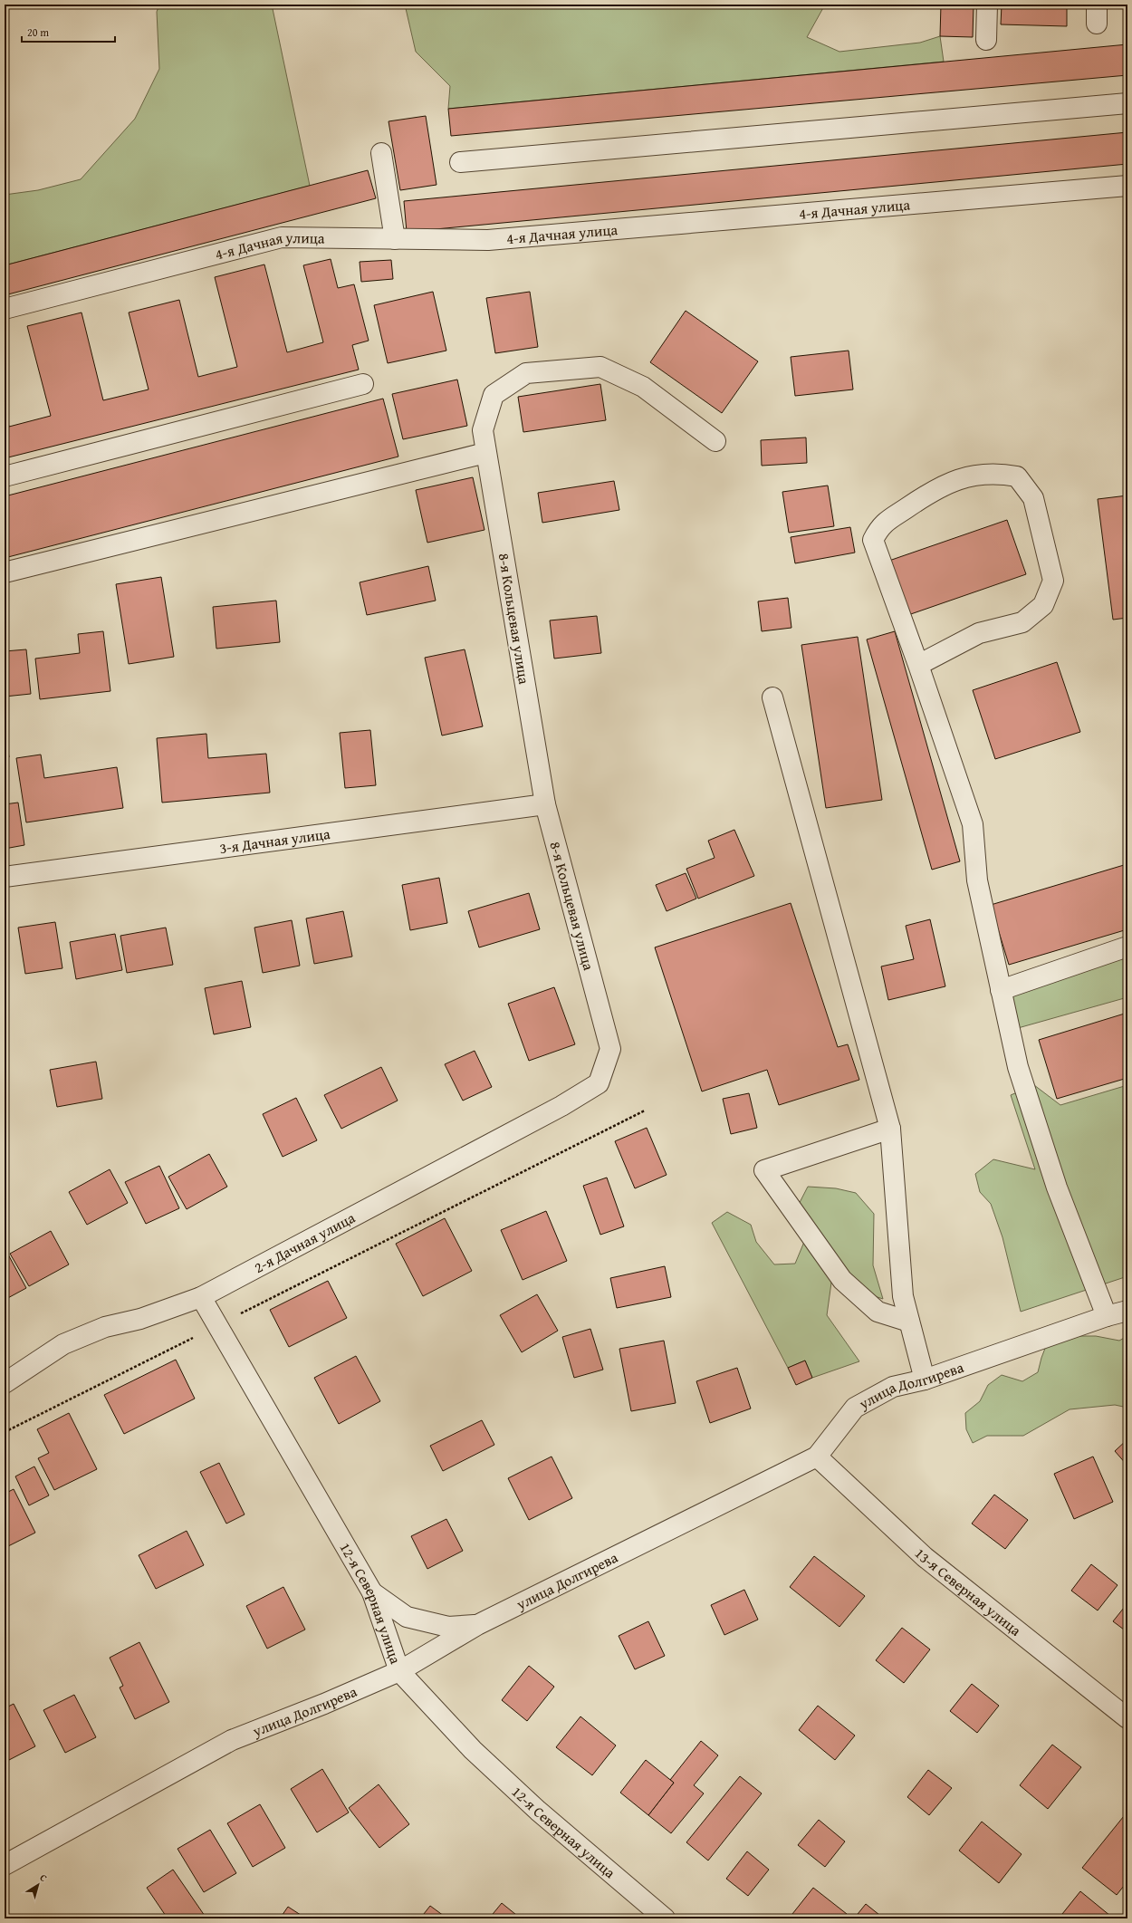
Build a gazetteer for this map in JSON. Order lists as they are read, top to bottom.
{
  "streets": {
    "street": [
      "4-я Дачная улица",
      "8-я Кольцевая улица",
      "3-я Дачная улица",
      "2-я Дачная улица",
      "улица Долгирева",
      "13-я Северная улица",
      "12-я Северная улица"
    ]
  },
  "crossings": [
    ["8-я Кольцевая улица", "3-я Дачная улица"],
    ["8-я Кольцевая улица", "2-я Дачная улица"],
    ["2-я Дачная улица", "12-я Северная улица"],
    ["улица Долгирева", "13-я Северная улица"],
    ["улица Долгирева", "12-я Северная улица"]
  ],
  "scale_bar": "20 m",
  "north": "top right"
}
